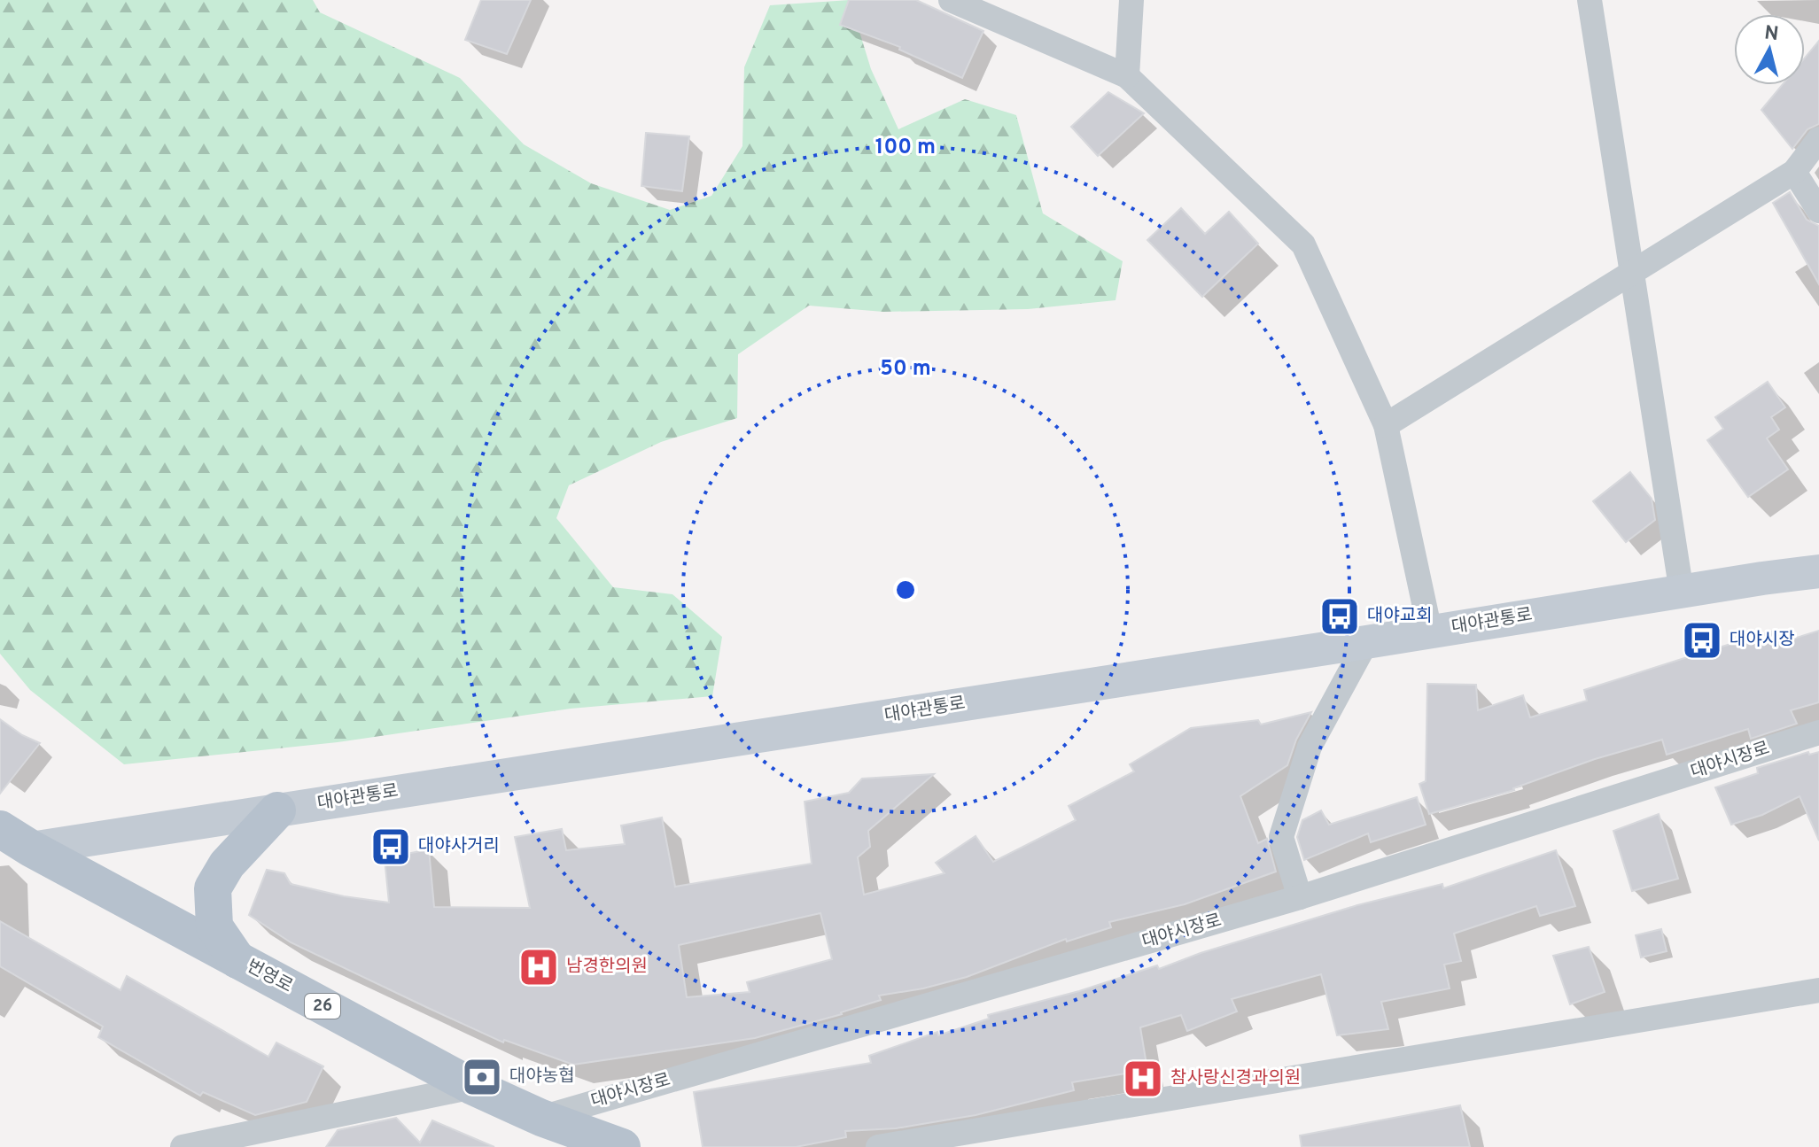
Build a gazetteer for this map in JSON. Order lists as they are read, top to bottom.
{
  "streets": {
    "main road": ["대야관통로", "번영로", "26"],
    "street": ["대야시장로"]
  },
  "crossings": [
    ["대야관통로", "번영로"],
    ["대야시장로", "번영로"]
  ],
  "places": {
    "bus stop": ["대야교회", "대야시장", "대야사거리"],
    "hospital": ["남경한의원", "참사랑신경과의원"],
    "bank": ["대야농협"]
  },
  "north": "top",
  "rings": ["100 m", "50 m"]
}
